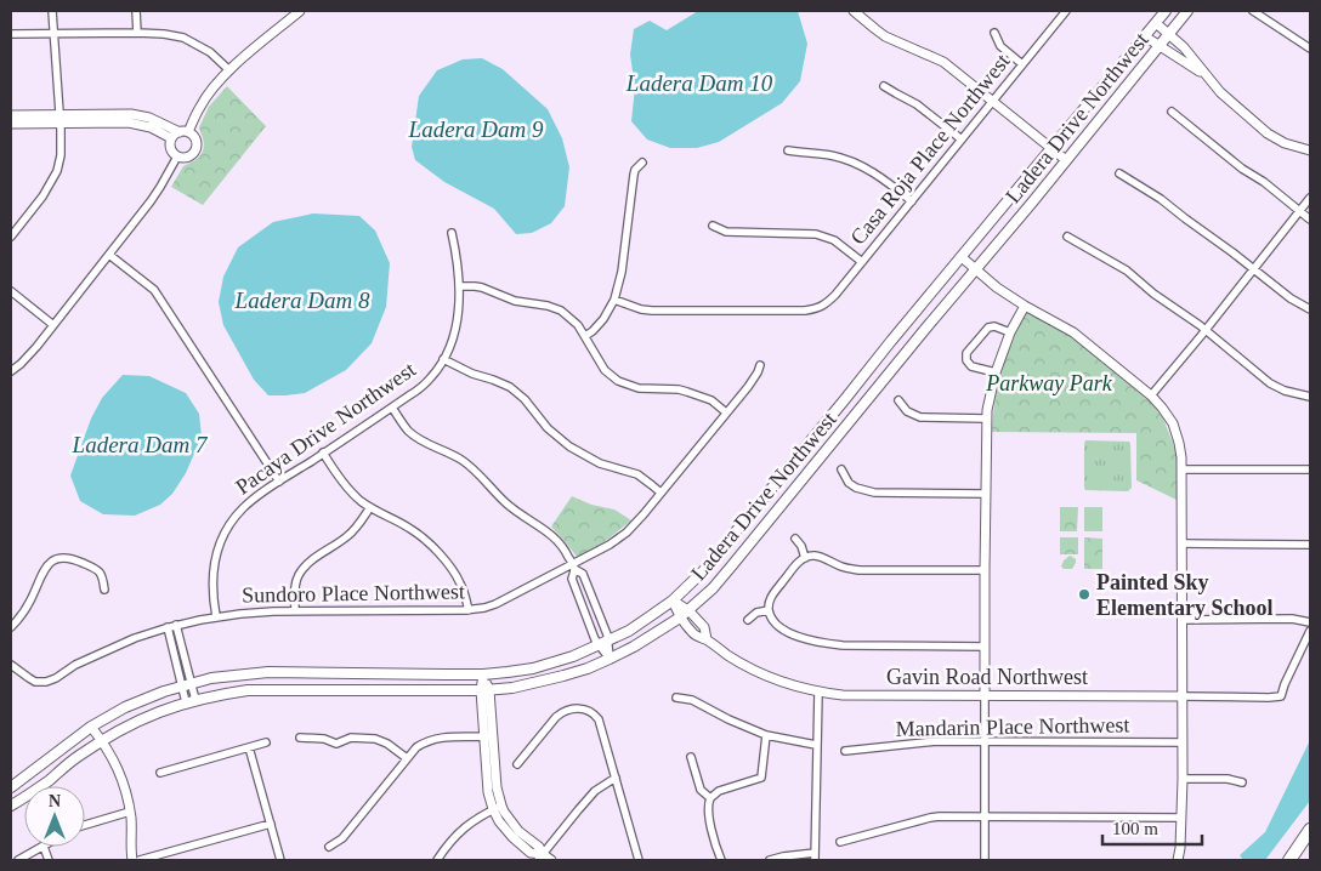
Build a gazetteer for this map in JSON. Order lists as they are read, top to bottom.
{
  "streets": {
    "main road": ["Ladera Drive Northwest"],
    "street": [
      "Casa Roja Place Northwest",
      "Pacaya Drive Northwest",
      "Sundoro Place Northwest",
      "Gavin Road Northwest",
      "Mandarin Place Northwest"
    ]
  },
  "crossings": [
    ["Ladera Drive Northwest", "Gavin Road Northwest"],
    ["Pacaya Drive Northwest", "Sundoro Place Northwest"]
  ],
  "water": [
    "Ladera Dam 10",
    "Ladera Dam 9",
    "Ladera Dam 8",
    "Ladera Dam 7"
  ],
  "parks": ["Parkway Park"],
  "places": ["Painted Sky Elementary School"],
  "scale_bar": "100 m",
  "north": "top"
}
